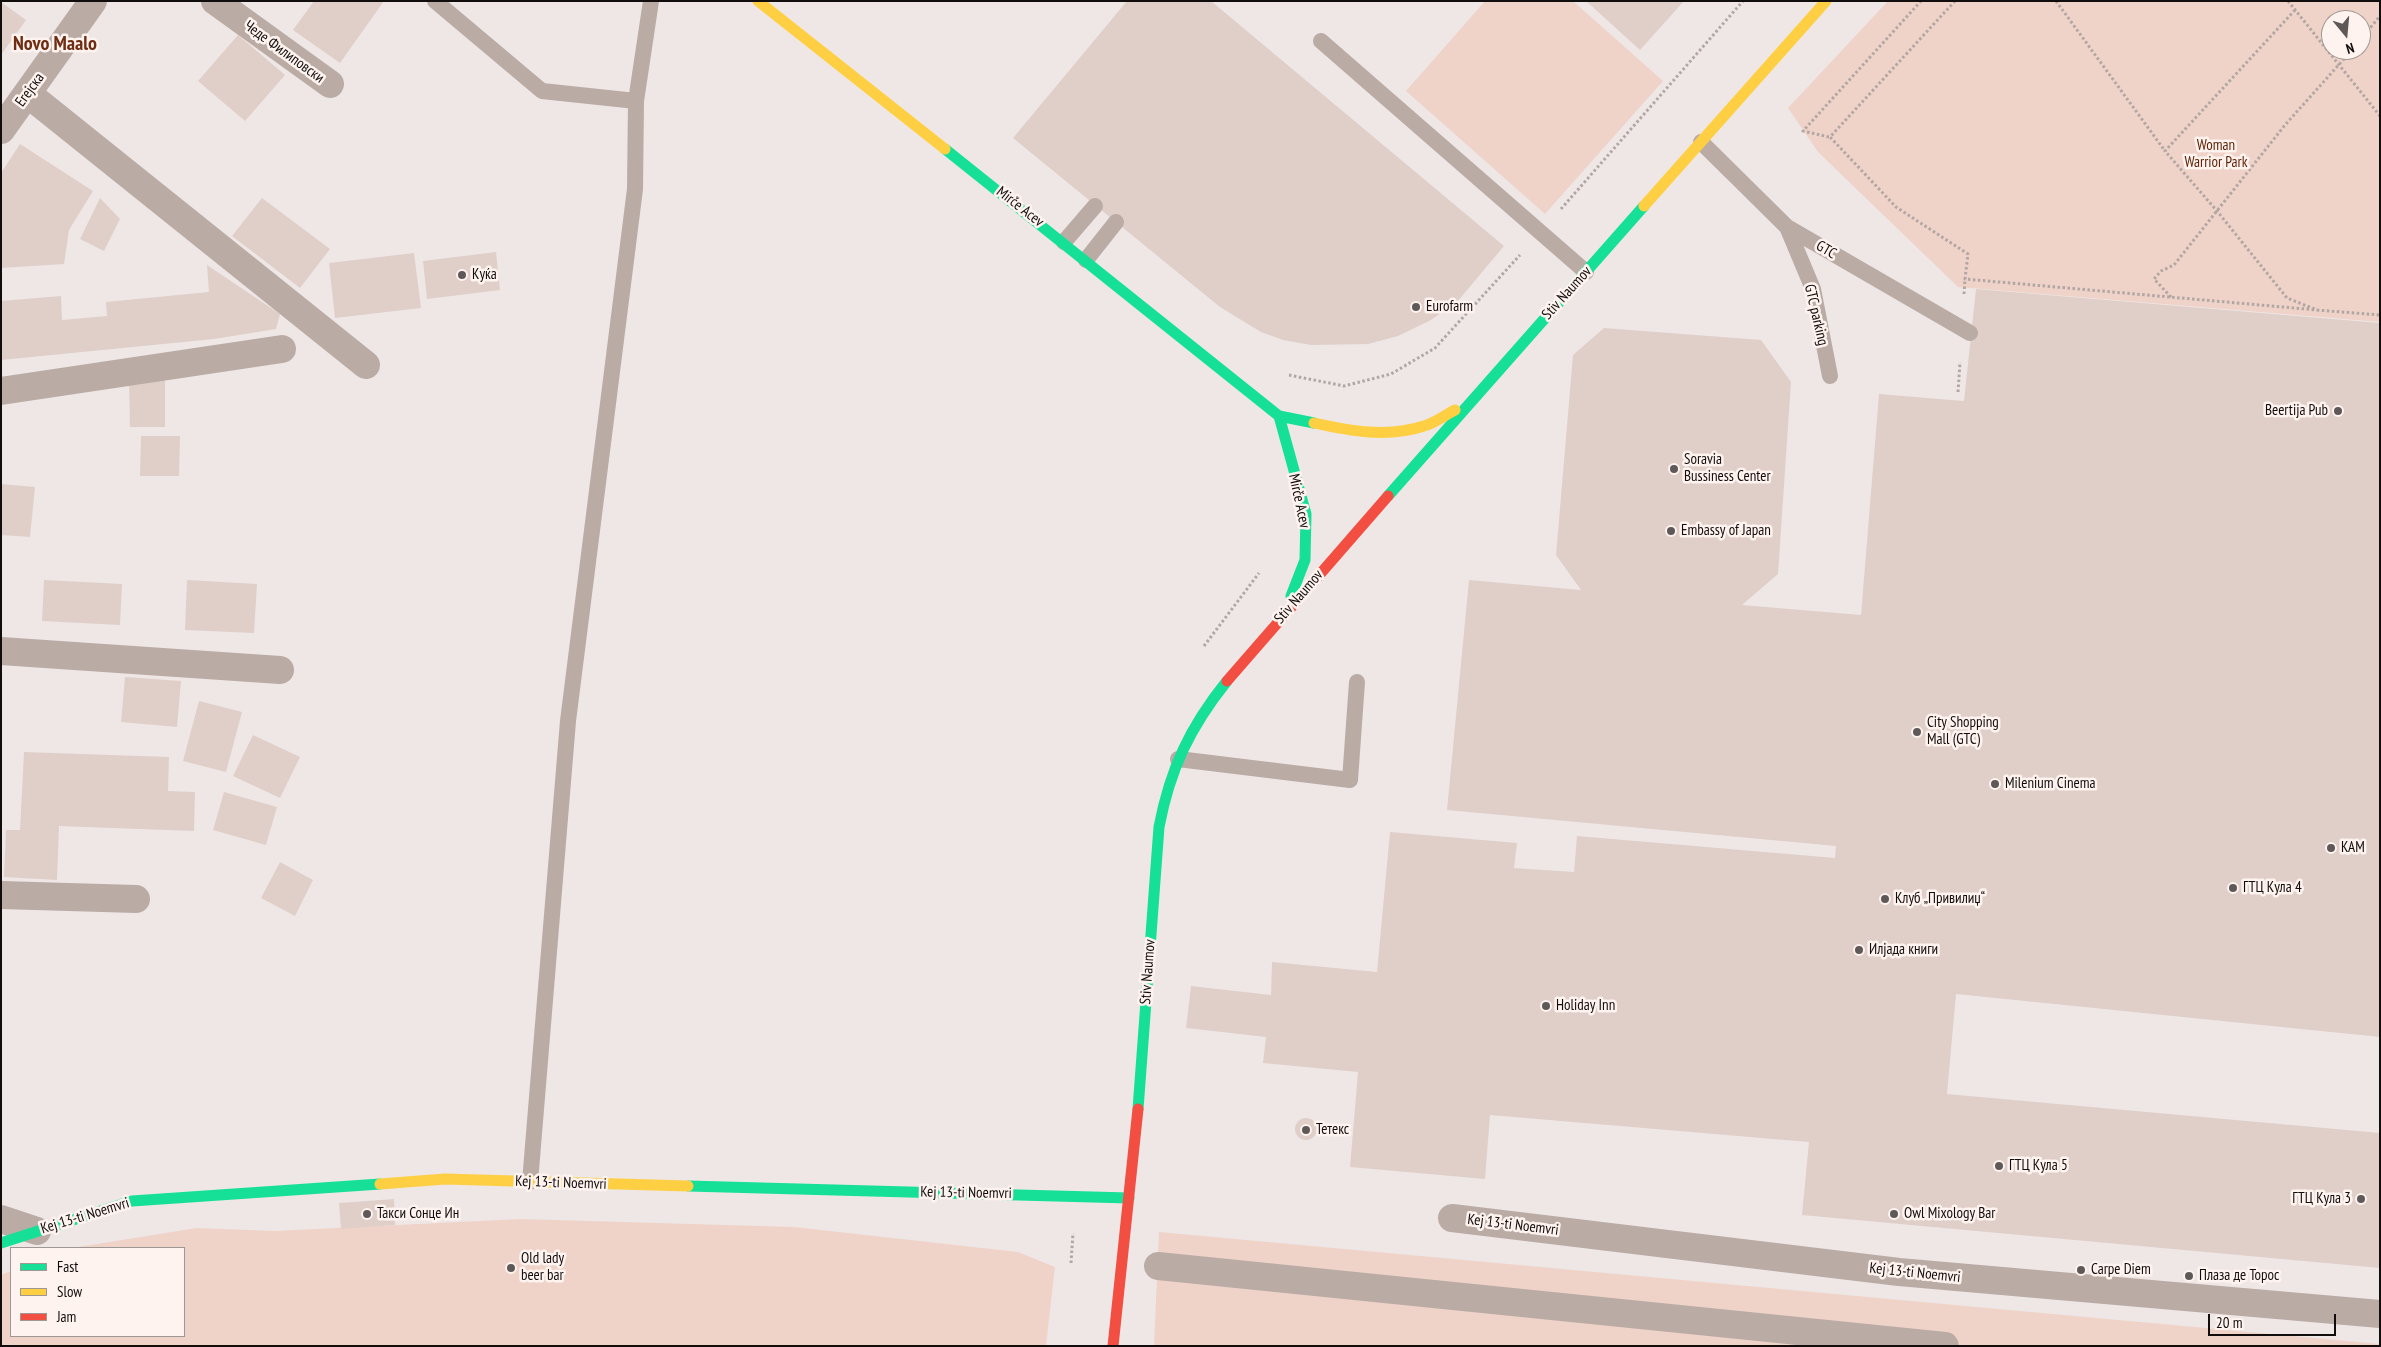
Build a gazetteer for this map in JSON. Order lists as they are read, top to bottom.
{
  "streets": {
    "street": [
      "Чеде Филиповски",
      "Егејска",
      "Mirče Acev",
      "Stiv Naumov",
      "Kej 13-ti Noemvri"
    ],
    "lane": ["GTC", "GTC parking"]
  },
  "crossings": [
    ["Mirče Acev", "Stiv Naumov"],
    ["GTC", "Stiv Naumov"],
    ["GTC", "GTC parking"],
    ["Stiv Naumov", "Kej 13-ti Noemvri"]
  ],
  "districts": ["Novo Maalo"],
  "parks": ["Woman Warrior Park"],
  "places": [
    "Kуќа",
    "Eurofarm",
    "Beertija Pub",
    "Soravia Bussiness Center",
    "Embassy of Japan",
    "City Shopping Mall (GTC)",
    "Milenium Cinema",
    "KAM",
    "ГТЦ Кула 4",
    "Клуб „Привилиџ“",
    "Илјада книги",
    "Holiday Inn",
    "Тетекс",
    "ГТЦ Кула 5",
    "ГТЦ Кула 3",
    "Такси Сонце Ин",
    "Owl Mixology Bar",
    "Old lady beer bar",
    "Carpe Diem",
    "Плаза де Торос"
  ],
  "legend": ["Fast", "Slow", "Jam"],
  "scale_bar": "20 m",
  "north": "bottom"
}
